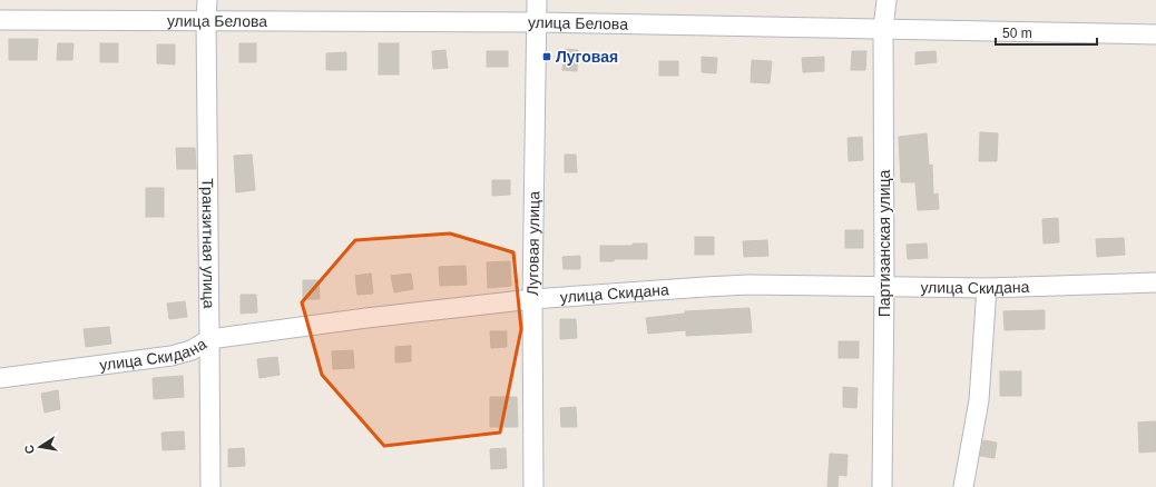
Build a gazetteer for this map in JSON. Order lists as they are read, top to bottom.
{
  "streets": {
    "street": [
      "улица Белова",
      "Транзитная улица",
      "Луговая улица",
      "Партизанская улица",
      "улица Скидана"
    ]
  },
  "crossings": [
    ["улица Белова", "Транзитная улица"],
    ["улица Белова", "Луговая улица"],
    ["улица Белова", "Партизанская улица"],
    ["Транзитная улица", "улица Скидана"],
    ["Луговая улица", "улица Скидана"],
    ["Партизанская улица", "улица Скидана"]
  ],
  "places": {
    "transit": ["Луговая"]
  },
  "scale_bar": "50 m",
  "north": "left"
}
